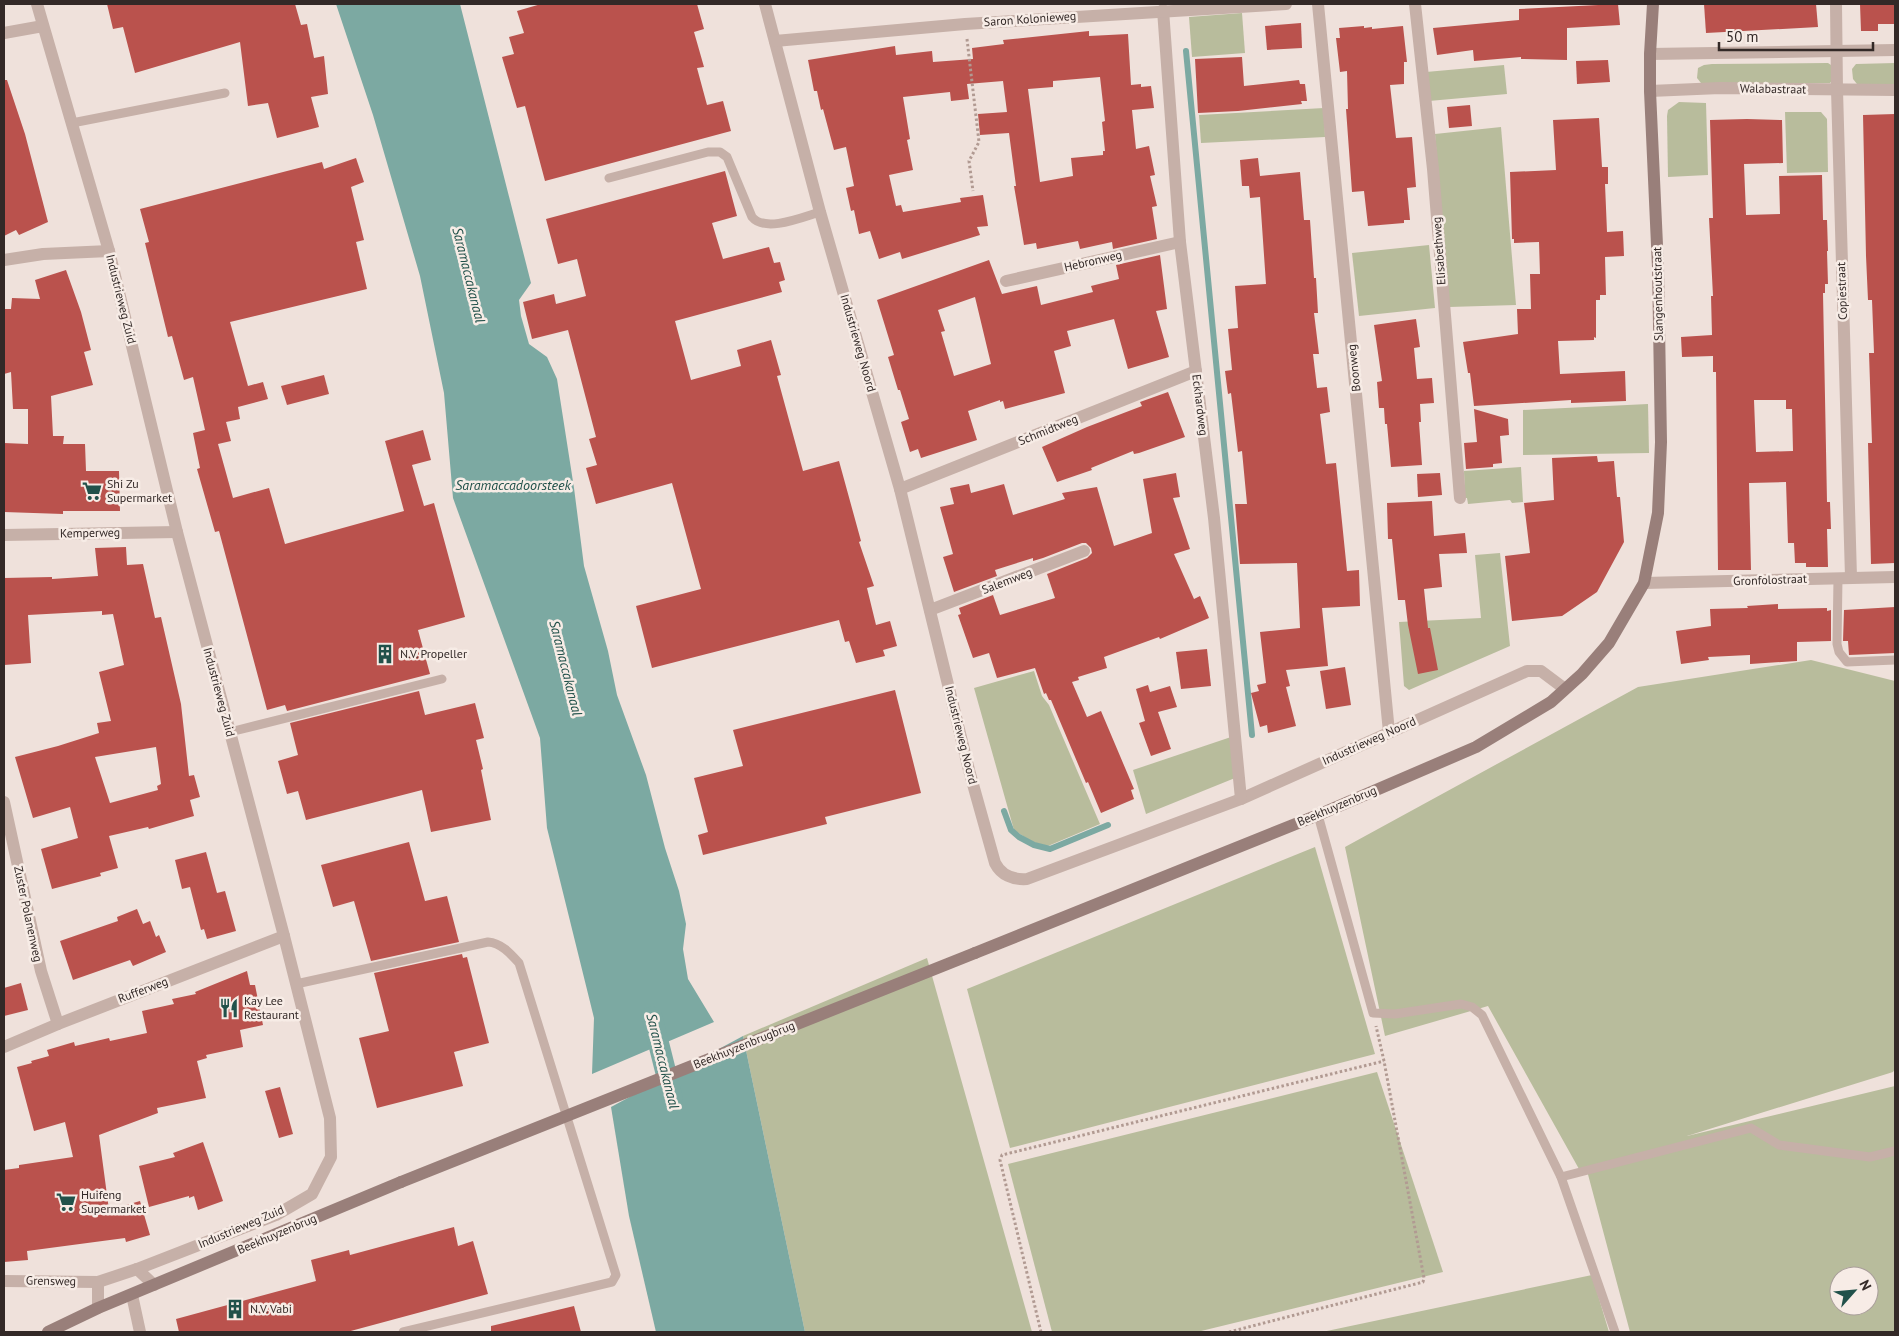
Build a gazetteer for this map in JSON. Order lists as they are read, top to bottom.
{
  "streets": {
    "street": [
      "Saron Kolonieweg",
      "Walabastraat",
      "Elisabethweg",
      "Hebronweg",
      "Copiestraat",
      "Slangenhoutstraat",
      "Industrieweg Zuid",
      "Industrieweg Noord",
      "Boonweg",
      "Eckhardweg",
      "Schmidtweg",
      "Kemperweg",
      "Gronfolostraat",
      "Salemweg",
      "Beekhuyzenbrug",
      "Zuster Polanenweg",
      "Rufferweg",
      "Beekhuyzenbrugbrug",
      "Grensweg"
    ]
  },
  "crossings": [
    ["Saron Kolonieweg", "Industrieweg Noord"],
    ["Saron Kolonieweg", "Eckhardweg"],
    ["Walabastraat", "Copiestraat"],
    ["Walabastraat", "Slangenhoutstraat"],
    ["Hebronweg", "Eckhardweg"],
    ["Copiestraat", "Gronfolostraat"],
    ["Slangenhoutstraat", "Gronfolostraat"],
    ["Slangenhoutstraat", "Beekhuyzenbrug"],
    ["Industrieweg Zuid", "Kemperweg"],
    ["Industrieweg Zuid", "Rufferweg"],
    ["Industrieweg Zuid", "Grensweg"],
    ["Industrieweg Noord", "Boonweg"],
    ["Industrieweg Noord", "Eckhardweg"],
    ["Industrieweg Noord", "Schmidtweg"],
    ["Industrieweg Noord", "Salemweg"],
    ["Industrieweg Noord", "Beekhuyzenbrug"],
    ["Eckhardweg", "Schmidtweg"],
    ["Gronfolostraat", "Beekhuyzenbrug"],
    ["Beekhuyzenbrug", "Beekhuyzenbrugbrug"],
    ["Zuster Polanenweg", "Rufferweg"]
  ],
  "water": ["Saramaccakanaal", "Saramaccadoorsteek"],
  "places": {
    "supermarket": ["Shi Zu Supermarket", "Huifeng Supermarket"],
    "building": ["N.V. Propeller", "N.V. Vabi"],
    "restaurant": ["Kay Lee Restaurant"]
  },
  "scale_bar": "50 m",
  "north": "top right"
}
